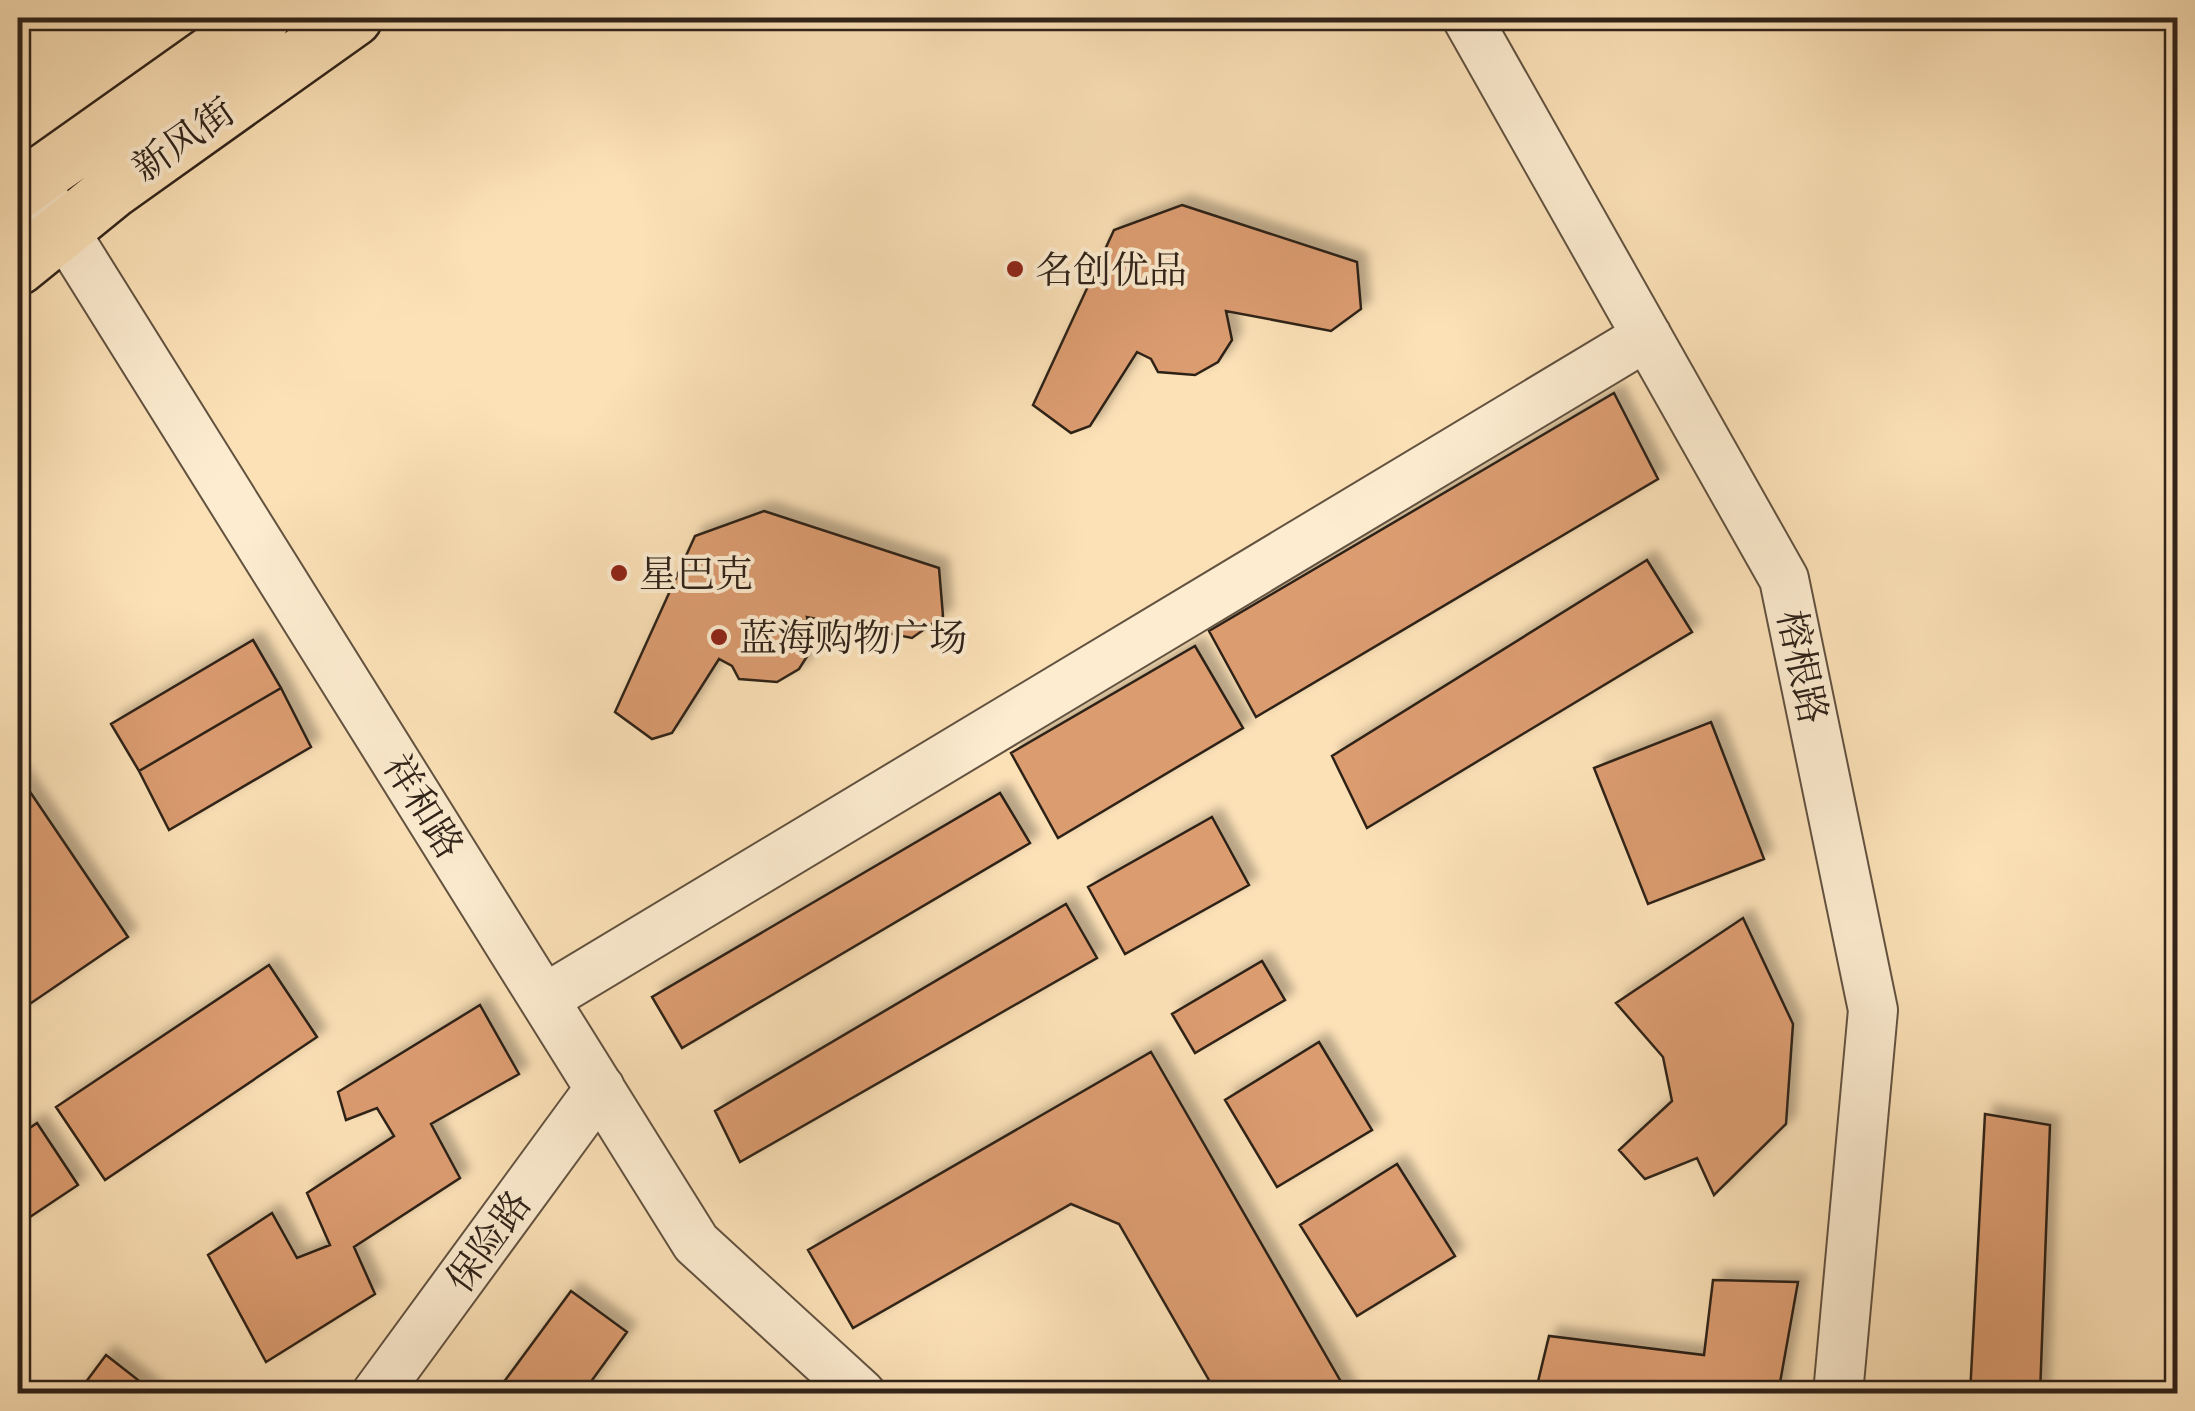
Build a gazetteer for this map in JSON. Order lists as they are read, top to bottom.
{
  "streets": {
    "main road": ["新风街"],
    "street": ["榕根路", "祥和路", "保险路"]
  },
  "crossings": [
    ["新风街", "祥和路"],
    ["祥和路", "保险路"]
  ],
  "places": ["名创优品", "星巴克", "蓝海购物广场"]
}
